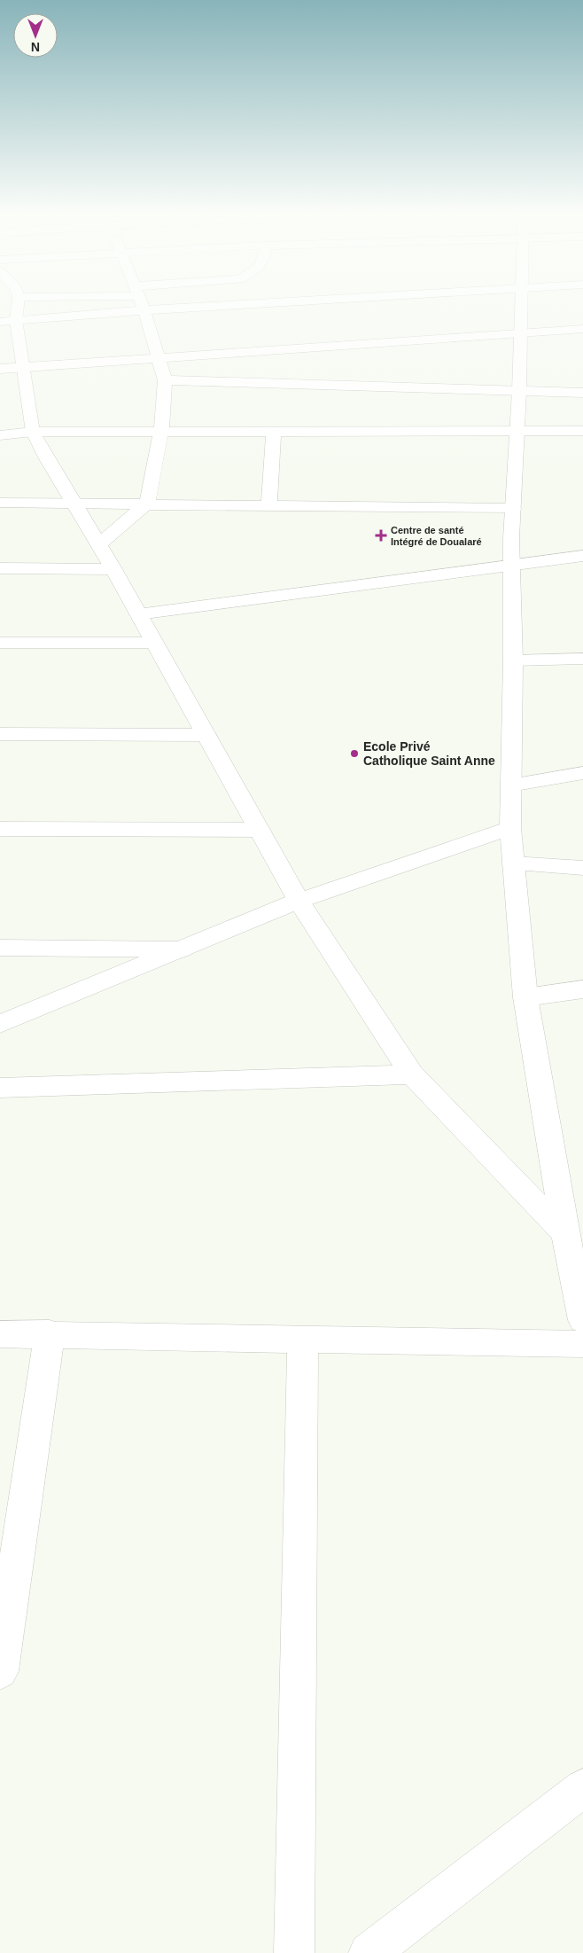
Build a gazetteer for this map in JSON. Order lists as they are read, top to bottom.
{
  "places": {
    "health": ["Centre de santé Intégré de Doualaré"],
    "other": ["Ecole Privé Catholique Saint Anne"]
  },
  "north": "bottom"
}
